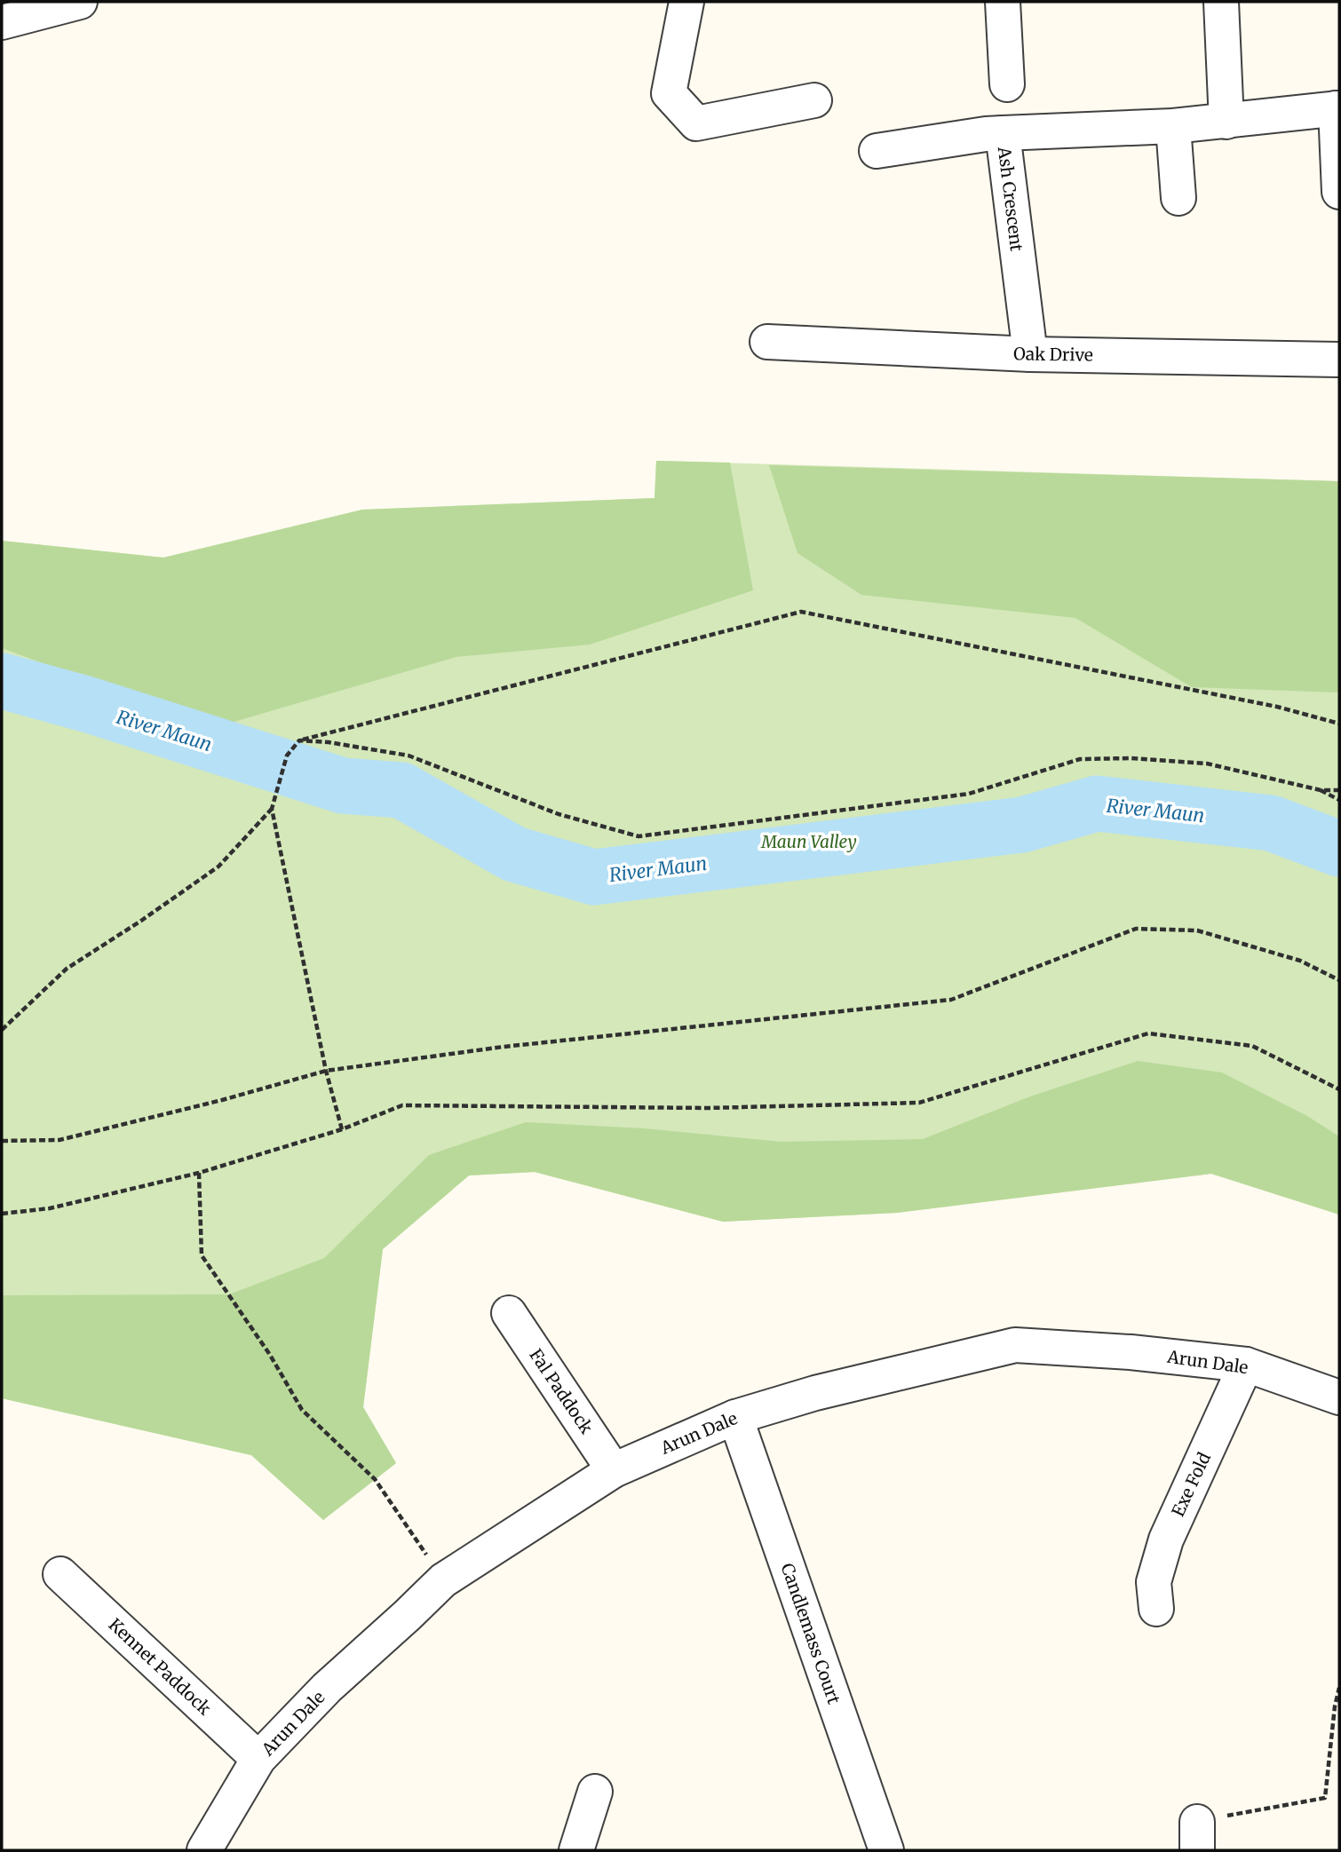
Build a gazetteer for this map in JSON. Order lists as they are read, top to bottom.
{
  "streets": {
    "street": [
      "Ash Crescent",
      "Oak Drive",
      "Arun Dale",
      "Fal Paddock",
      "Exe Fold",
      "Candlemass Court",
      "Kennet Paddock"
    ]
  },
  "crossings": [
    ["Ash Crescent", "Oak Drive"],
    ["Arun Dale", "Fal Paddock"],
    ["Arun Dale", "Exe Fold"],
    ["Arun Dale", "Candlemass Court"],
    ["Arun Dale", "Kennet Paddock"]
  ],
  "water": ["River Maun"],
  "parks": ["Maun Valley"]
}
